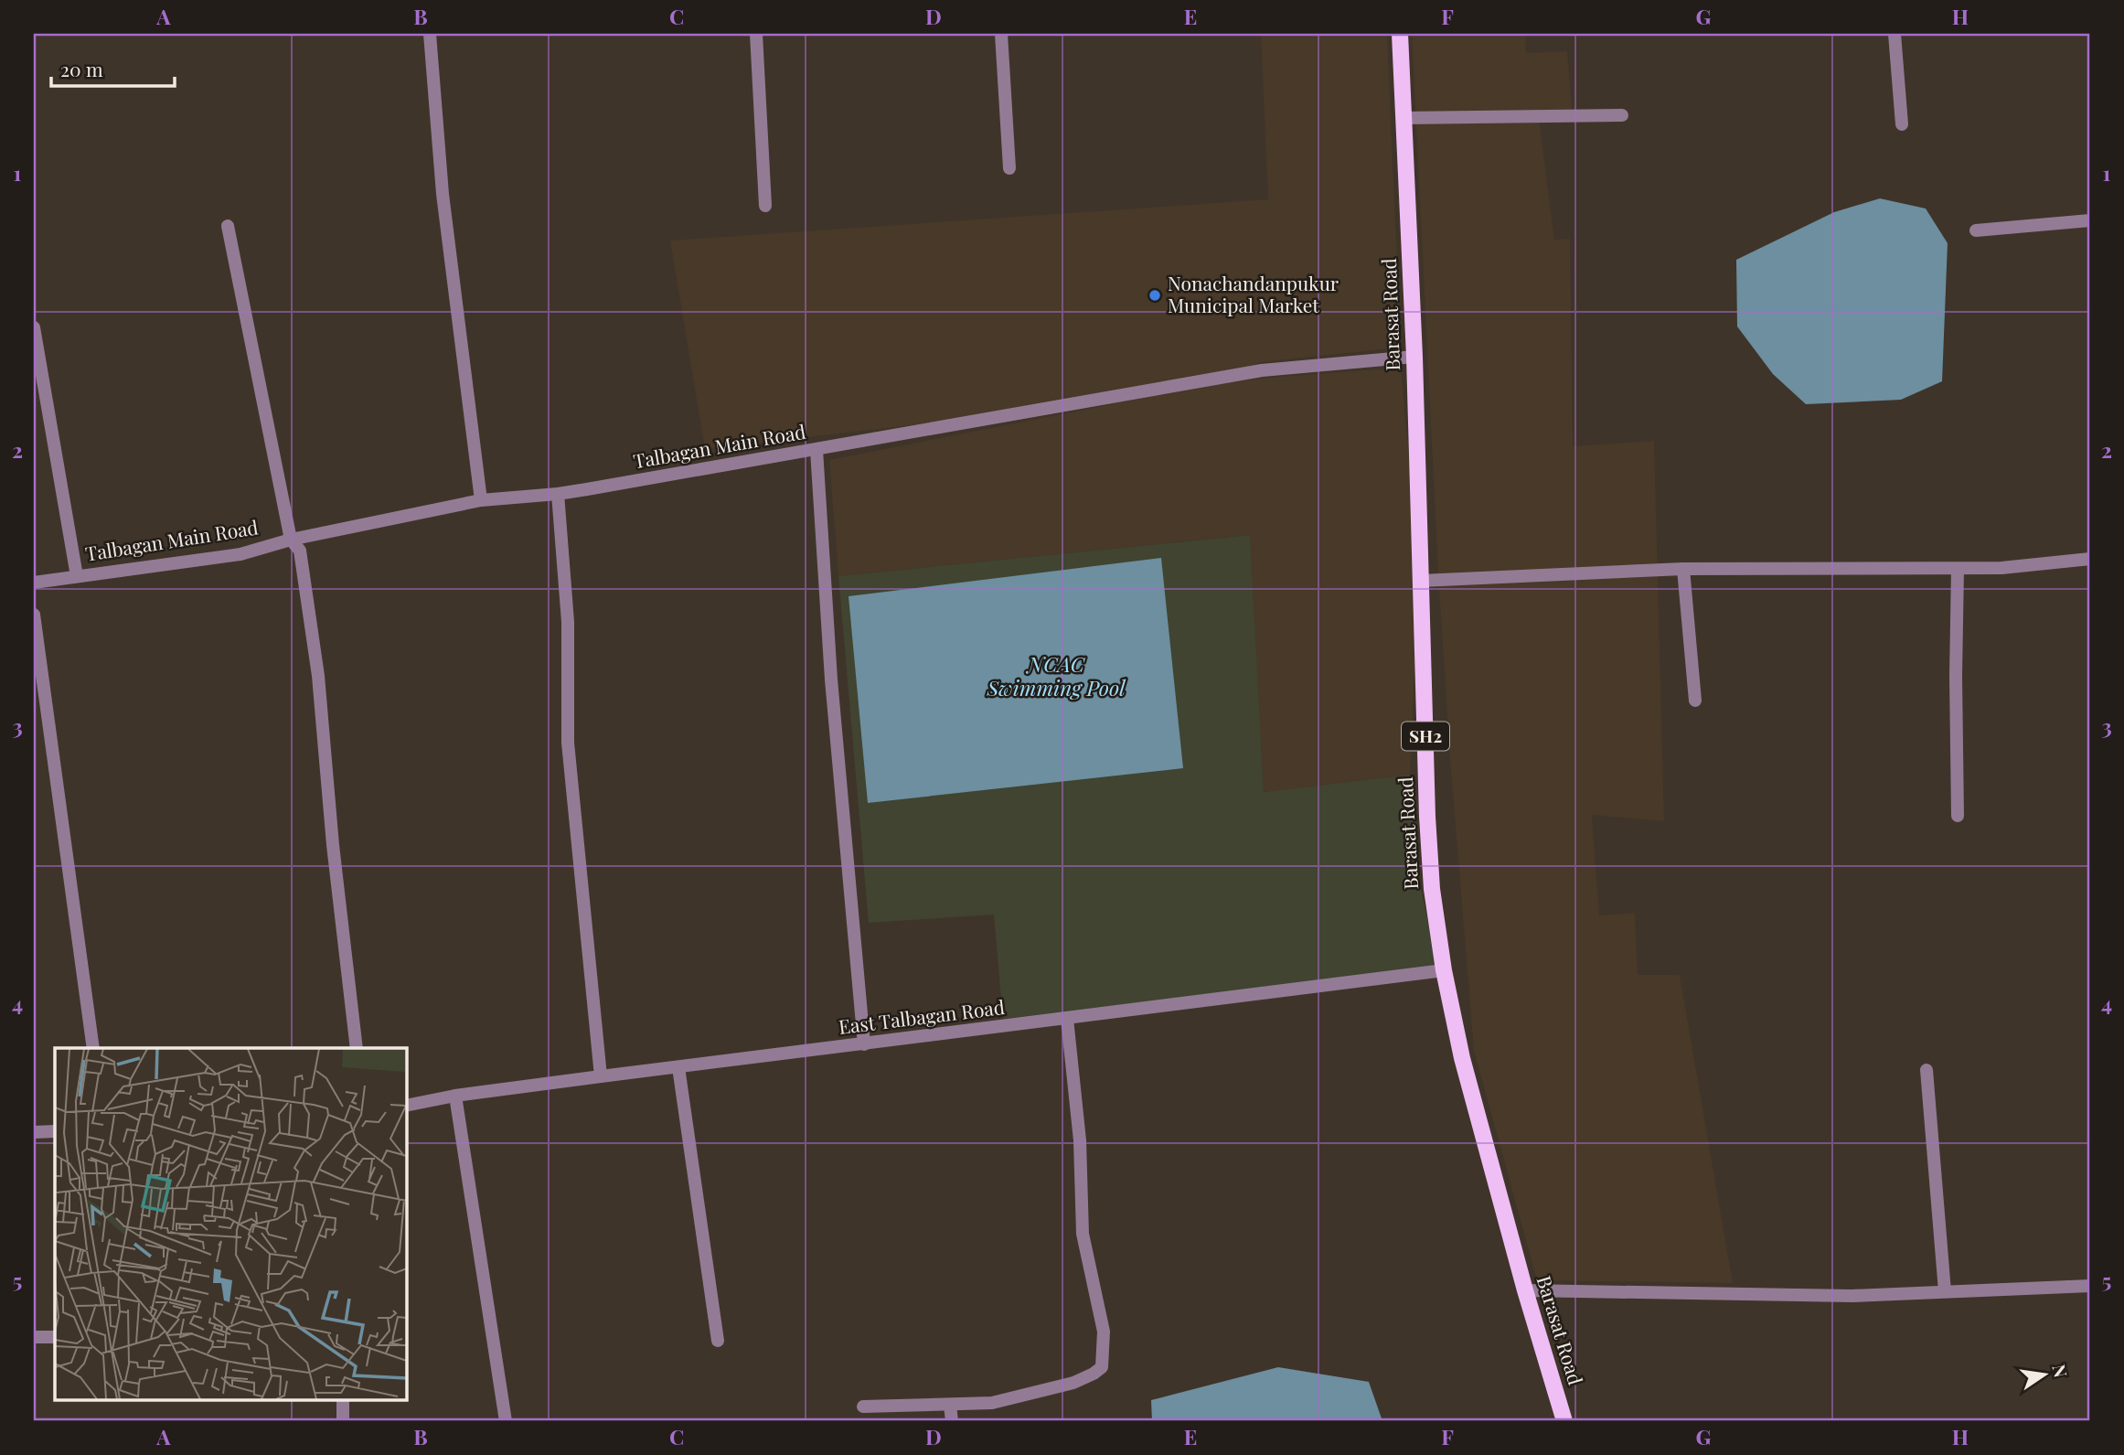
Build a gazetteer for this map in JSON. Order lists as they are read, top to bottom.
{
  "streets": {
    "main road": ["Barasat Road", "SH2"],
    "street": ["Talbagan Main Road", "East Talbagan Road"]
  },
  "crossings": [
    ["Barasat Road", "Talbagan Main Road"],
    ["Barasat Road", "East Talbagan Road"]
  ],
  "water": ["NCAC Swimming Pool"],
  "places": ["Nonachandanpukur Municipal Market"],
  "scale_bar": "20 m",
  "north": "right",
  "grid": {
    "columns": [
      "A",
      "B",
      "C",
      "D",
      "E",
      "F",
      "G",
      "H"
    ],
    "rows": [
      "1",
      "2",
      "3",
      "4",
      "5"
    ]
  }
}
